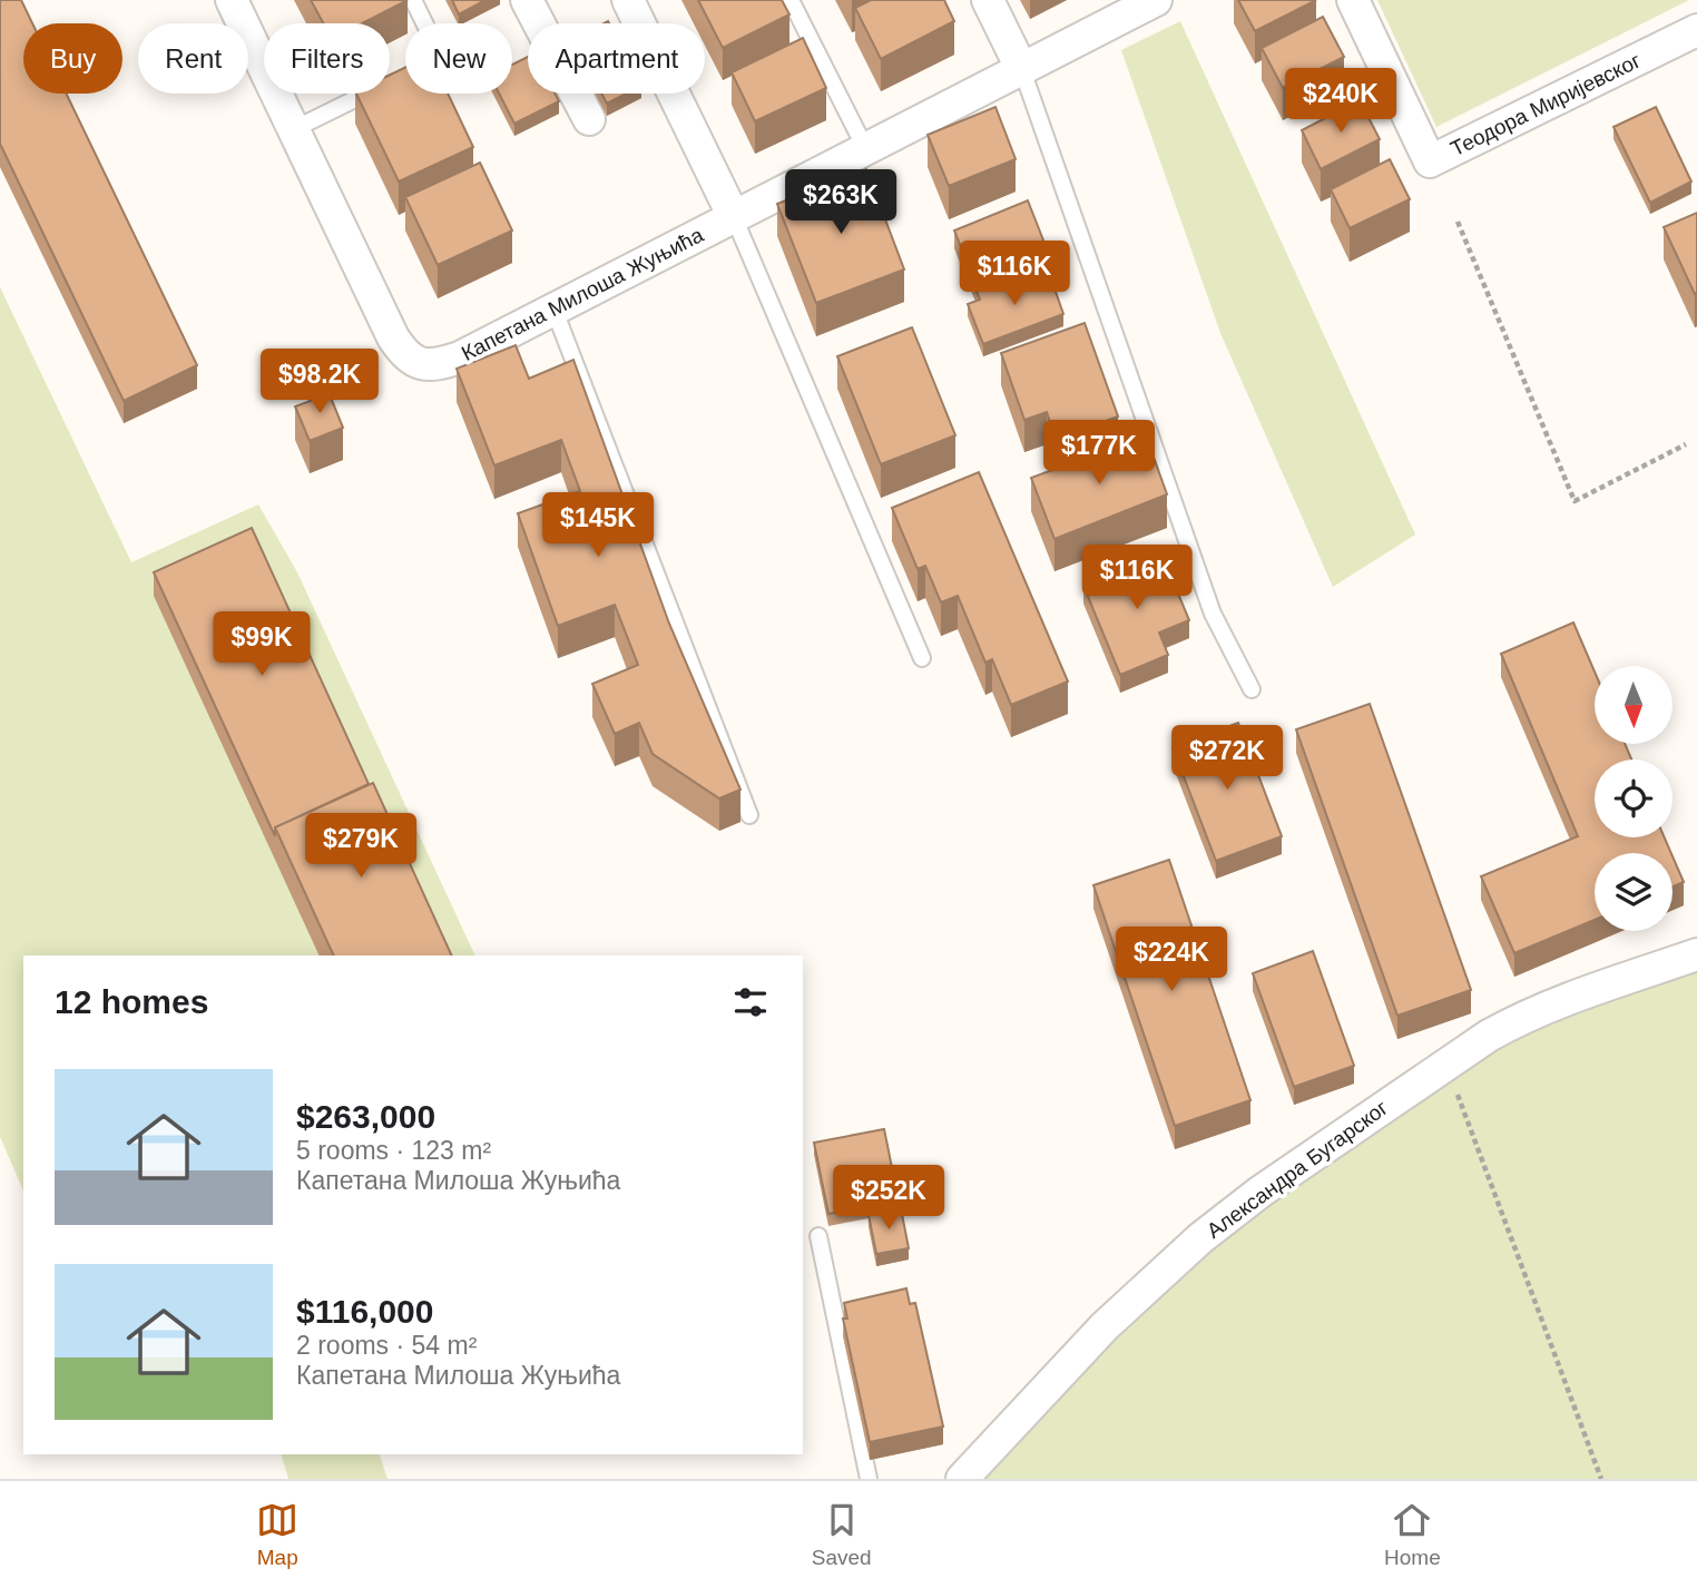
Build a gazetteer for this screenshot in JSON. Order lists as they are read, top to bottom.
{
  "streets": {
    "street": ["Теодора Миријевског", "Капетана Милоша Жуњића", "Александра Бугарског"]
  },
  "north": "bottom",
  "page": {
    "chip": [
      "Buy",
      "Rent",
      "Filters",
      "New",
      "Apartment"
    ],
    "price": [
      "$240K",
      "$263K",
      "$116K",
      "$98.2K",
      "$177K",
      "$145K",
      "$116K",
      "$99K",
      "$272K",
      "$279K",
      "$224K",
      "$252K"
    ],
    "heading": "12 homes",
    "list": [
      {
        "name": "$263,000",
        "note": "5 rooms · 123 m² · Капетана Милоша Жуњића"
      },
      {
        "name": "$116,000",
        "note": "2 rooms · 54 m² · Капетана Милоша Жуњића"
      }
    ],
    "tabs": ["Map", "Saved", "Home"]
  }
}
